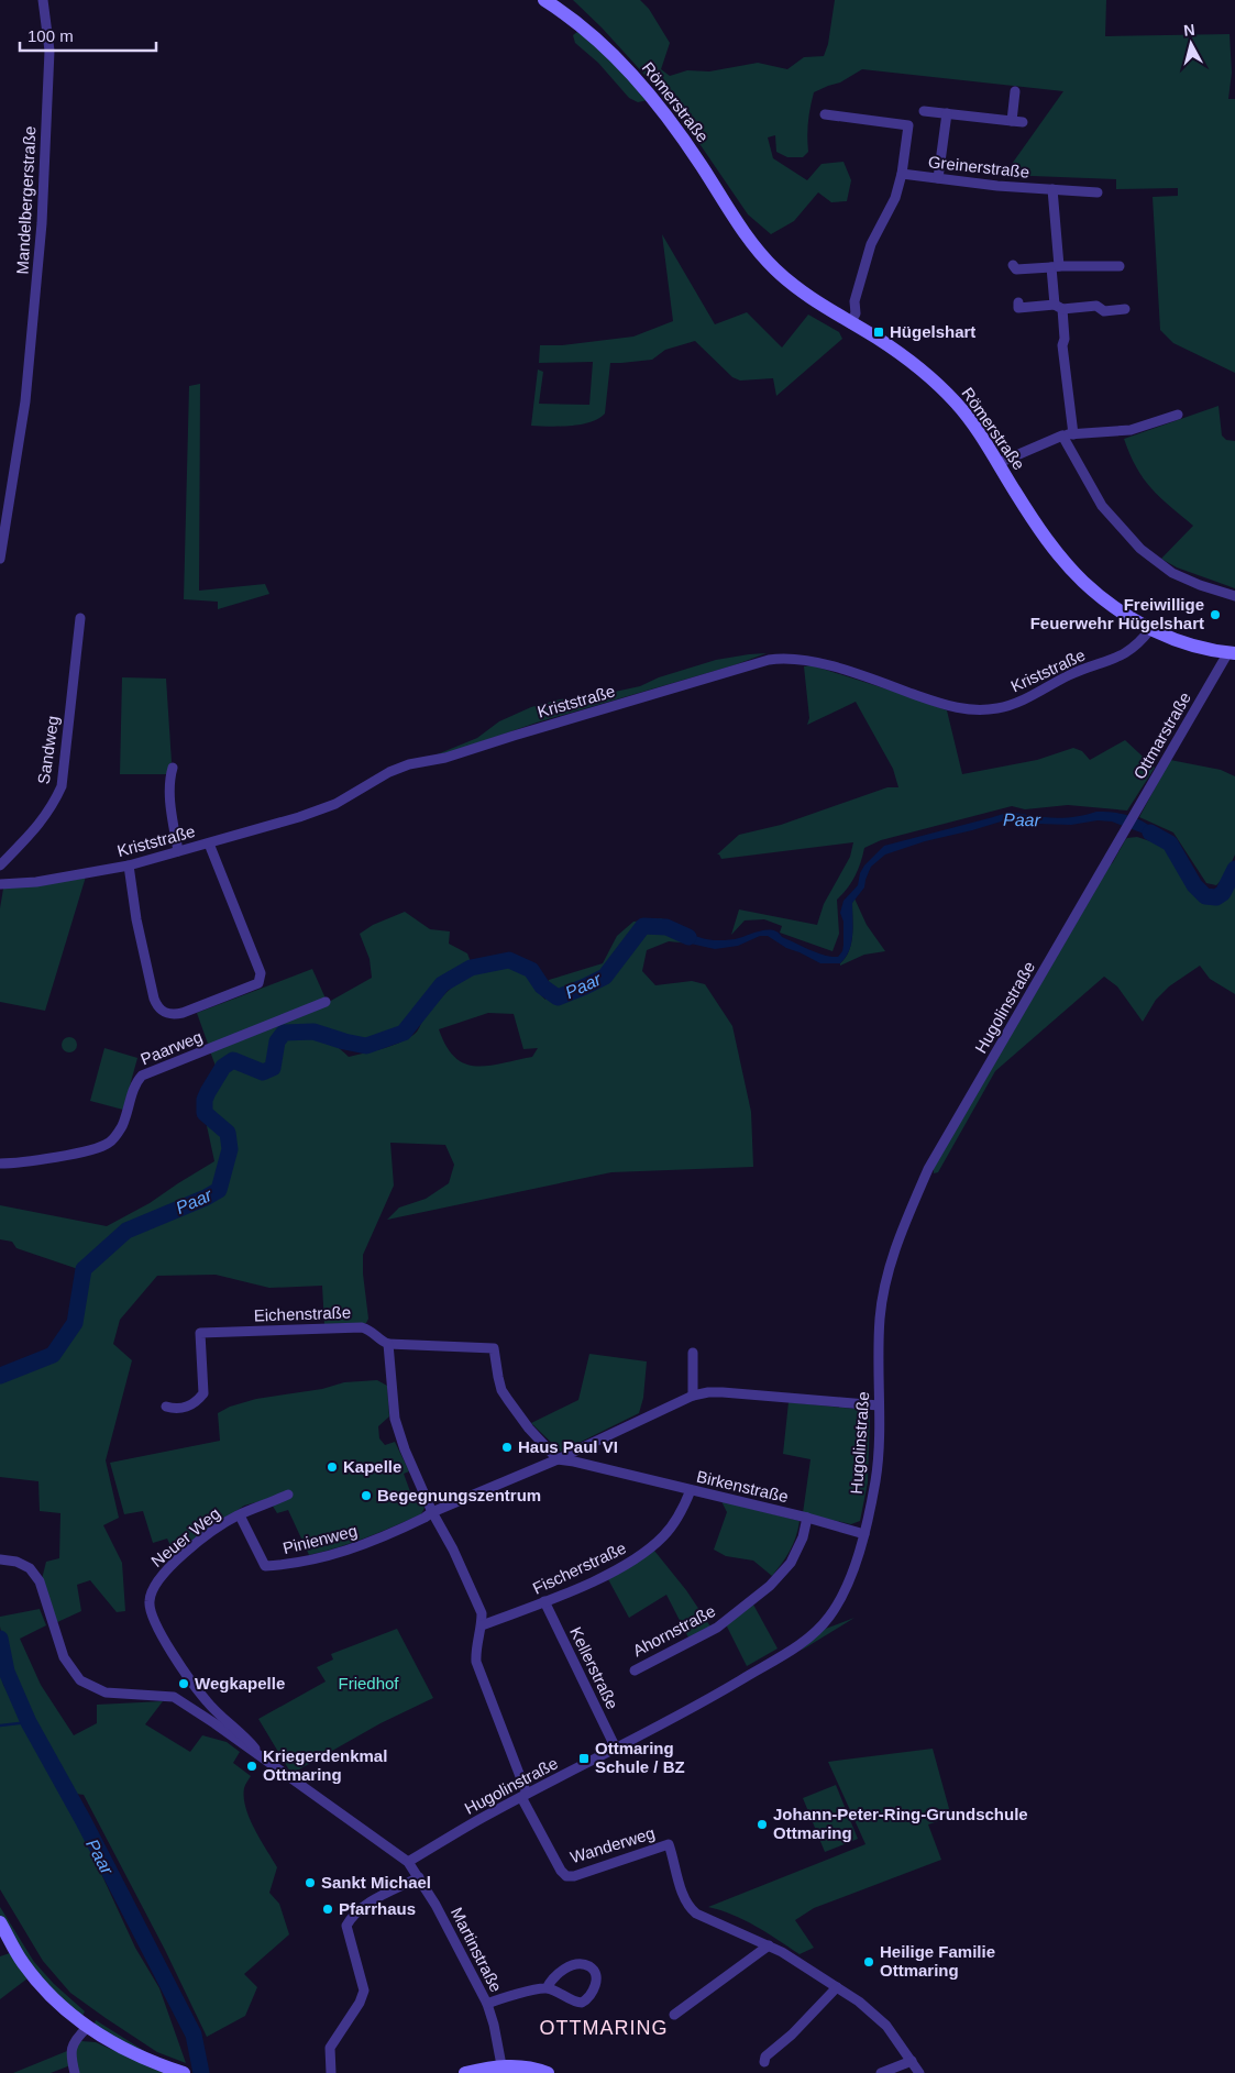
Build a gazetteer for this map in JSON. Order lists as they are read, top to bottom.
{
  "streets": {
    "main road": ["Römerstraße"],
    "street": [
      "Greinerstraße",
      "Mandelbergerstraße",
      "Kriststraße",
      "Ottmarstraße",
      "Sandweg",
      "Hugolinstraße",
      "Paarweg",
      "Eichenstraße",
      "Birkenstraße",
      "Neuer Weg",
      "Pinienweg",
      "Fischerstraße",
      "Ahornstraße",
      "Kellerstraße",
      "Wanderweg",
      "Martinstraße"
    ]
  },
  "crossings": [
    ["Römerstraße", "Greinerstraße"],
    ["Römerstraße", "Kriststraße"],
    ["Römerstraße", "Ottmarstraße"],
    ["Ottmarstraße", "Hugolinstraße"],
    ["Hugolinstraße", "Birkenstraße"],
    ["Hugolinstraße", "Kellerstraße"],
    ["Hugolinstraße", "Wanderweg"],
    ["Hugolinstraße", "Martinstraße"],
    ["Birkenstraße", "Fischerstraße"],
    ["Birkenstraße", "Ahornstraße"],
    ["Neuer Weg", "Pinienweg"],
    ["Neuer Weg", "Martinstraße"],
    ["Fischerstraße", "Kellerstraße"]
  ],
  "districts": ["OTTMARING"],
  "water": ["Paar"],
  "parks": ["Friedhof"],
  "places": {
    "transit": ["Hügelshart", "Ottmaring Schule / BZ"],
    "other": [
      "Freiwillige Feuerwehr Hügelshart",
      "Haus Paul VI",
      "Kapelle",
      "Begegnungszentrum",
      "Wegkapelle",
      "Kriegerdenkmal Ottmaring",
      "Johann-Peter-Ring-Grundschule Ottmaring",
      "Sankt Michael",
      "Pfarrhaus",
      "Heilige Familie Ottmaring"
    ]
  },
  "scale_bar": "100 m",
  "north": "top"
}
